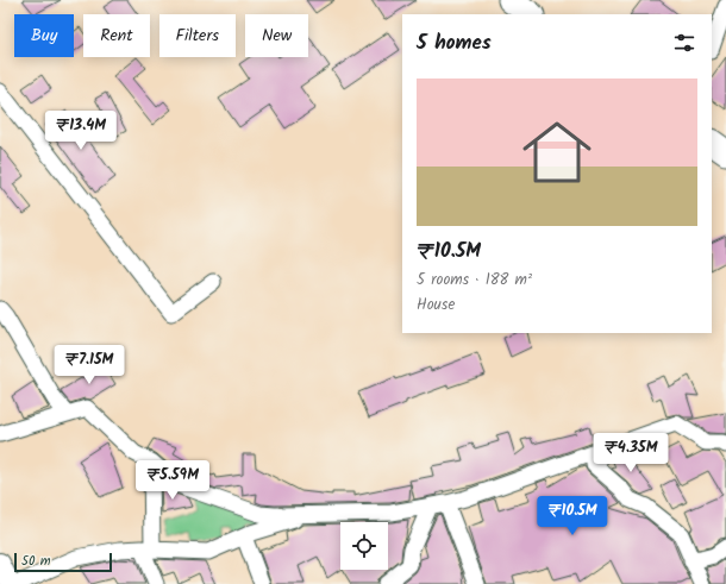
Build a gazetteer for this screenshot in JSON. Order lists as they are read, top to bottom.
{
  "scale_bar": "50 m",
  "page": {
    "chip": [
      "Buy",
      "Rent",
      "Filters",
      "New"
    ],
    "heading": "5 homes",
    "list": [
      {
        "name": "₹10.5M",
        "note": "5 rooms · 188 m² · House"
      }
    ],
    "price": [
      "₹13.4M",
      "₹7.15M",
      "₹4.35M",
      "₹5.59M",
      "₹10.5M"
    ],
    "scale": "50 m"
  }
}
